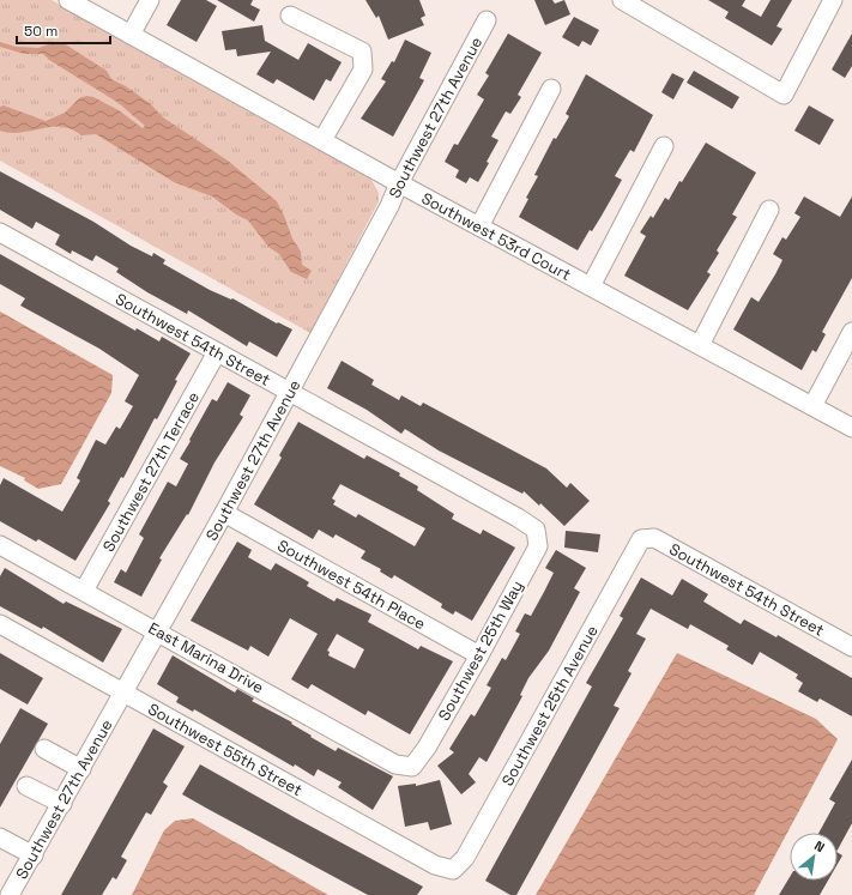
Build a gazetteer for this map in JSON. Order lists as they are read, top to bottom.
{
  "streets": {
    "street": [
      "Southwest 27th Avenue",
      "Southwest 53rd Court",
      "Southwest 54th Street",
      "Southwest 27th Terrace",
      "Southwest 54th Place",
      "Southwest 25th Way",
      "East Marina Drive",
      "Southwest 25th Avenue",
      "Southwest 55th Street"
    ]
  },
  "crossings": [
    ["Southwest 27th Avenue", "Southwest 53rd Court"],
    ["Southwest 27th Avenue", "Southwest 54th Street"],
    ["Southwest 27th Avenue", "Southwest 54th Place"],
    ["Southwest 27th Avenue", "East Marina Drive"],
    ["Southwest 27th Avenue", "Southwest 55th Street"],
    ["Southwest 54th Street", "Southwest 27th Terrace"],
    ["Southwest 54th Street", "Southwest 25th Way"],
    ["Southwest 54th Street", "Southwest 25th Avenue"],
    ["Southwest 27th Terrace", "East Marina Drive"],
    ["Southwest 54th Place", "Southwest 25th Way"],
    ["Southwest 25th Way", "East Marina Drive"],
    ["Southwest 25th Avenue", "Southwest 55th Street"]
  ],
  "scale_bar": "50 m",
  "north": "top right"
}
